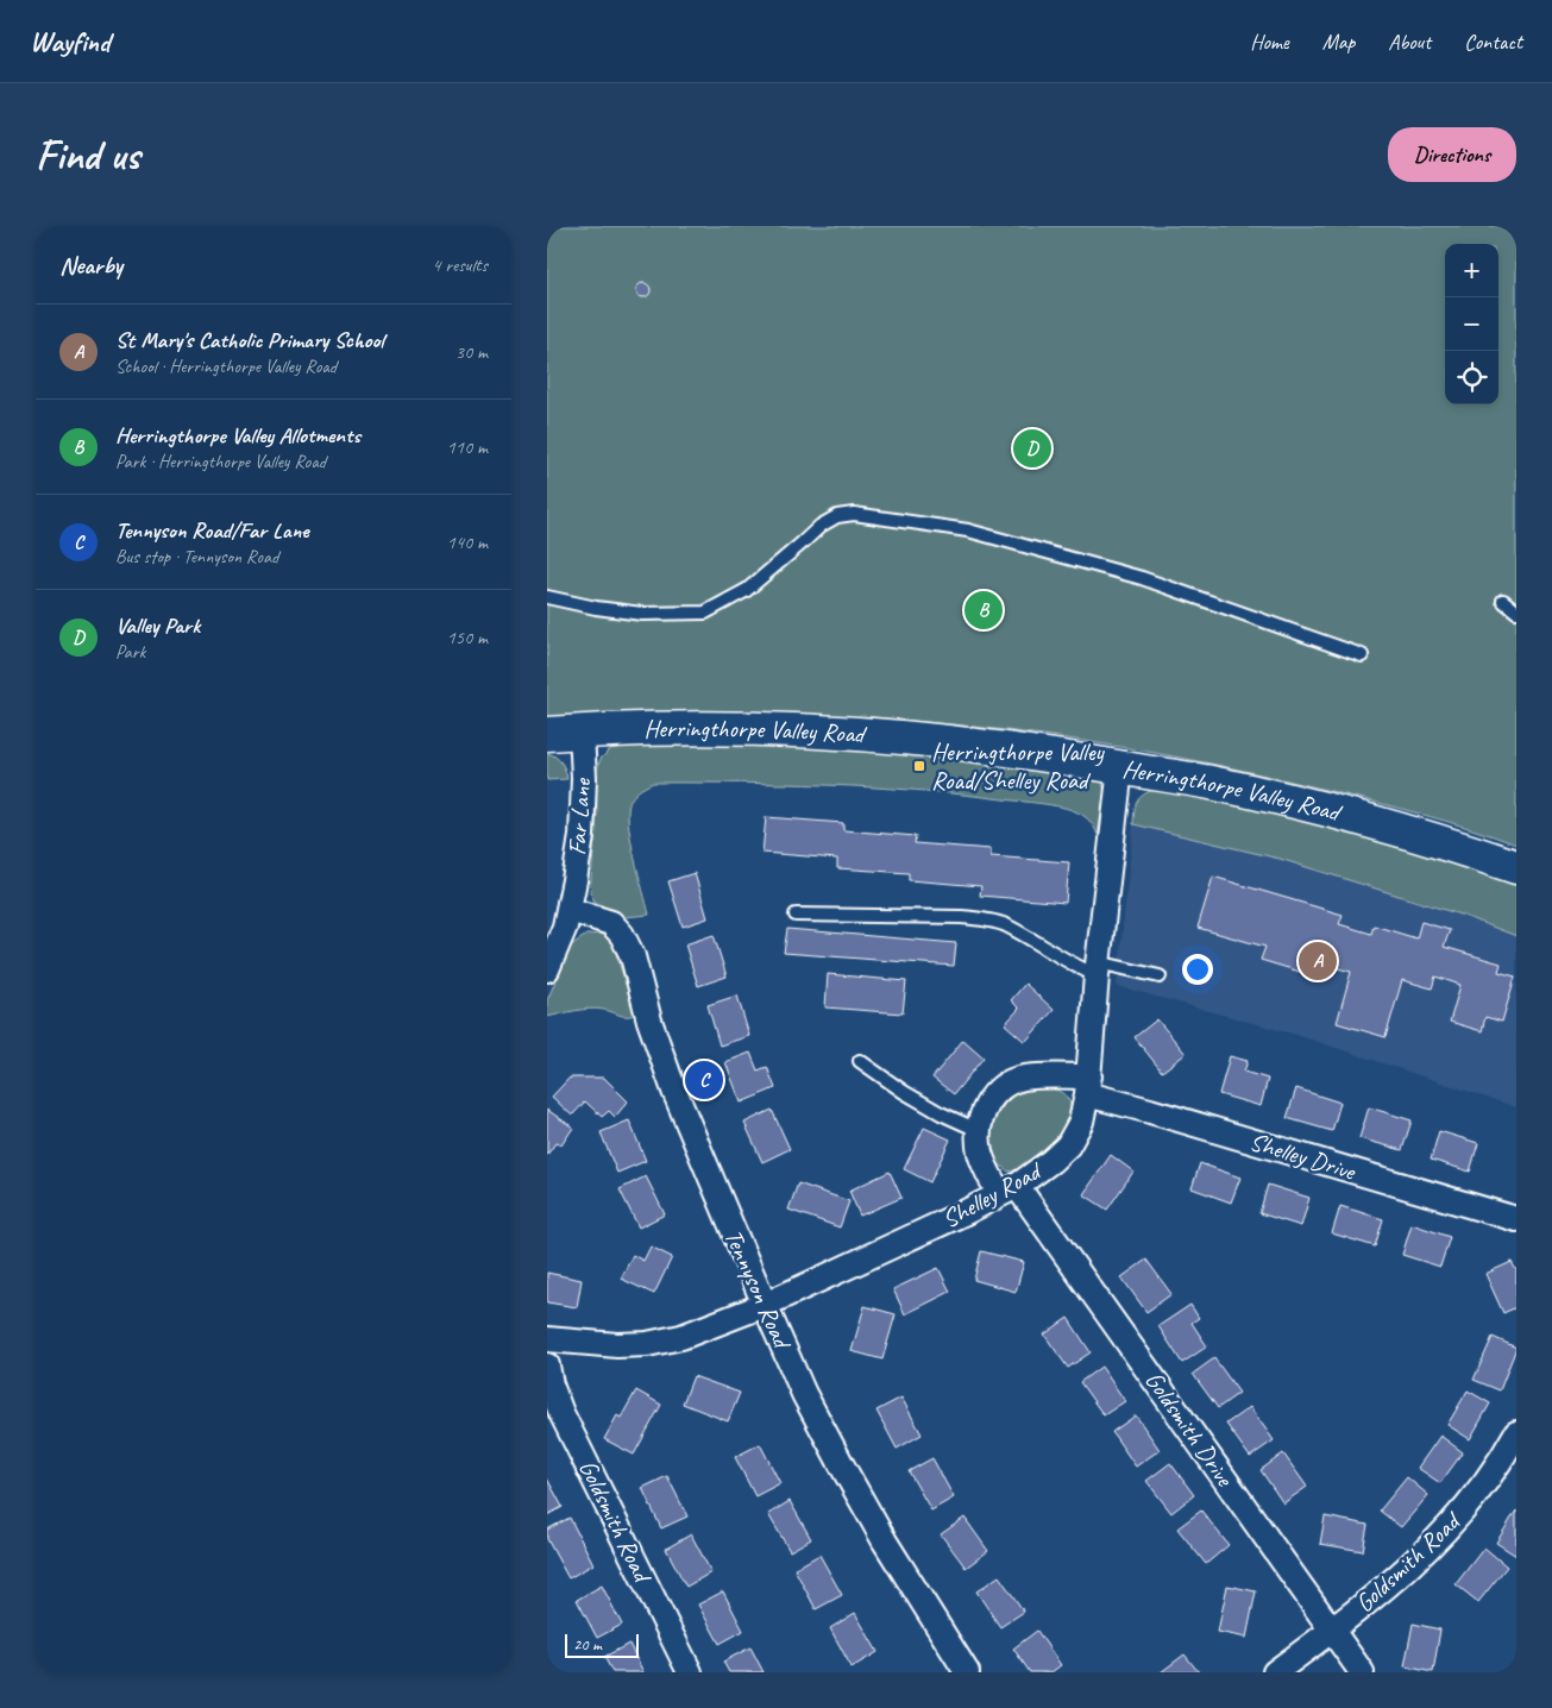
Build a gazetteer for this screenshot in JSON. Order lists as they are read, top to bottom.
{
  "streets": {
    "main road": ["Herringthorpe Valley Road"],
    "street": [
      "Far Lane",
      "Shelley Drive",
      "Shelley Road",
      "Tennyson Road",
      "Goldsmith Drive",
      "Goldsmith Road"
    ]
  },
  "crossings": [
    ["Herringthorpe Valley Road", "Far Lane"],
    ["Herringthorpe Valley Road", "Shelley Road"],
    ["Far Lane", "Tennyson Road"],
    ["Shelley Drive", "Shelley Road"],
    ["Shelley Drive", "Goldsmith Drive"],
    ["Shelley Road", "Tennyson Road"],
    ["Shelley Road", "Goldsmith Drive"],
    ["Goldsmith Drive", "Goldsmith Road"]
  ],
  "places": {
    "transit": ["Herringthorpe Valley Road/Shelley Road"]
  },
  "scale_bar": "20 m",
  "page": {
    "header": "Wayfind",
    "nav": [
      "Home",
      "Map",
      "About",
      "Contact"
    ],
    "buttons": "Directions",
    "title": "Find us",
    "heading": ["Nearby", "4 results"],
    "map_buttons": ["+", "−"],
    "list": [
      {
        "mark": "A",
        "name": "St Mary's Catholic Primary School",
        "note": "School · Herringthorpe Valley Road",
        "value": "30 m"
      },
      {
        "mark": "B",
        "name": "Herringthorpe Valley Allotments",
        "note": "Park · Herringthorpe Valley Road",
        "value": "110 m"
      },
      {
        "mark": "C",
        "name": "Tennyson Road/Far Lane",
        "note": "Bus stop · Tennyson Road",
        "value": "140 m"
      },
      {
        "mark": "D",
        "name": "Valley Park",
        "note": "Park",
        "value": "150 m"
      }
    ],
    "pins": [
      "D",
      "B",
      "A",
      "C"
    ],
    "scale": "20 m"
  }
}
